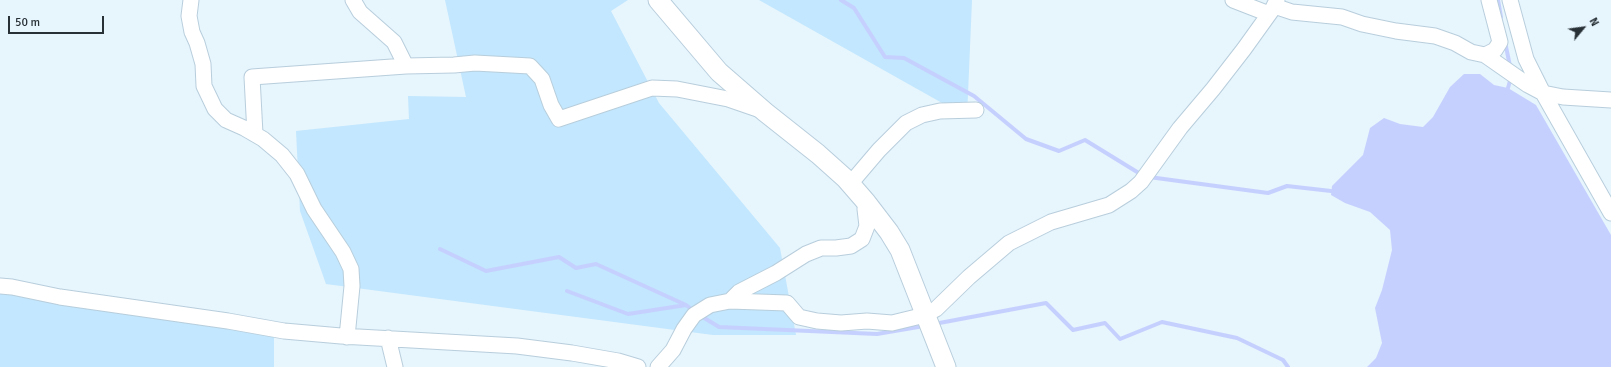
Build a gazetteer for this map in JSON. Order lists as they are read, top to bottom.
{
  "scale_bar": "50 m",
  "north": "top right"
}
